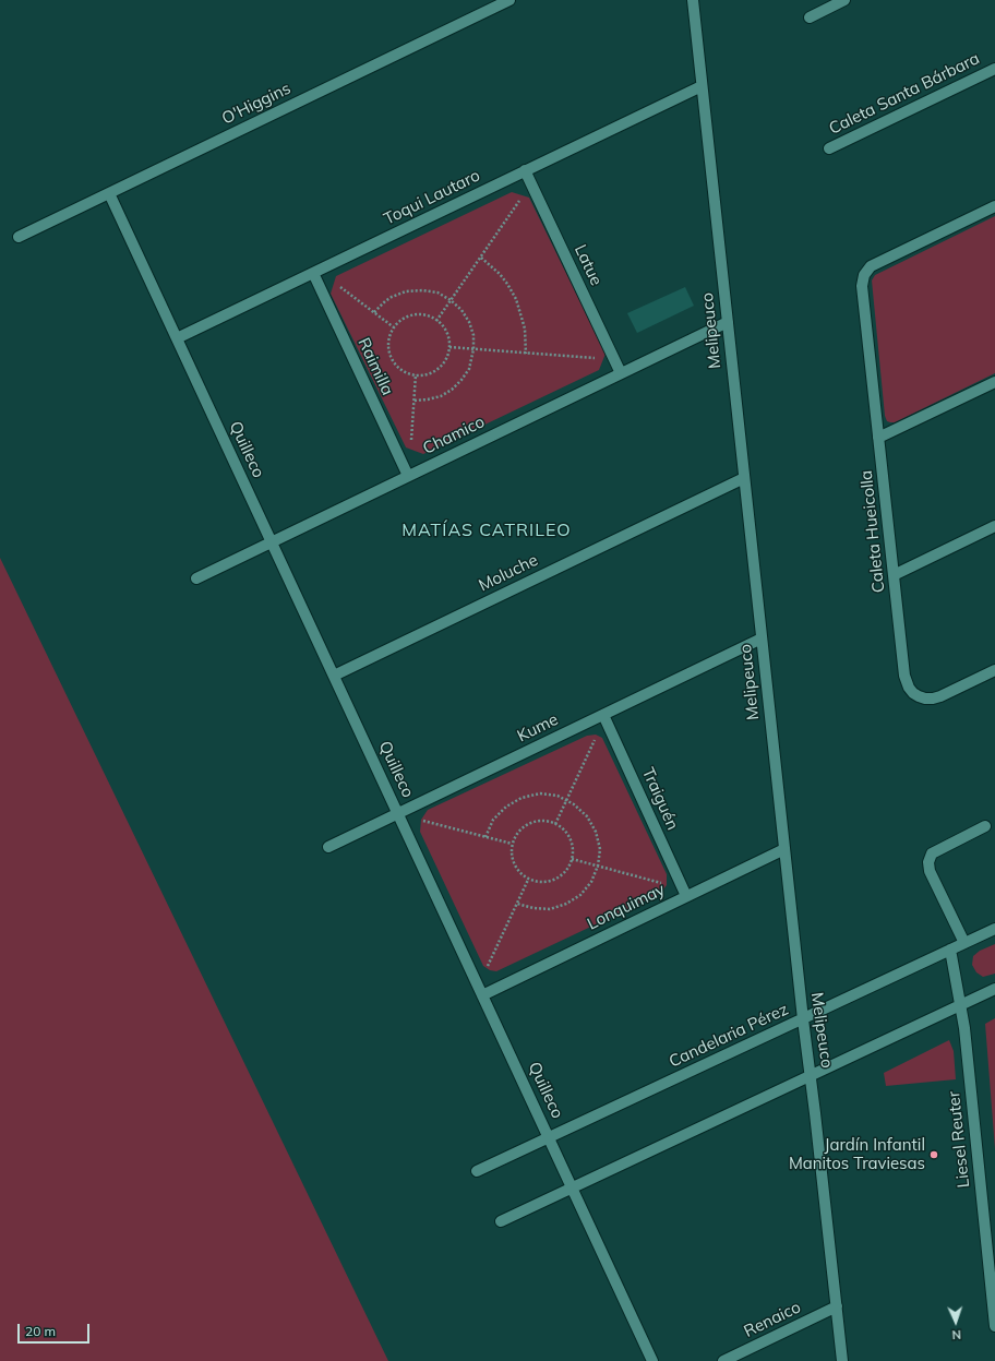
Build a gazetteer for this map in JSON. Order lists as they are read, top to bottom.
{
  "streets": {
    "street": [
      "Caleta Santa Bárbara",
      "O'Higgins",
      "Toqui Lautaro",
      "Latue",
      "Melipeuco",
      "Raimilla",
      "Chamico",
      "Quilleco",
      "Caleta Hueicolla",
      "Moluche",
      "Kume",
      "Traiguén",
      "Lonquimay",
      "Candelaria Pérez",
      "Liesel Reuter",
      "Renaico"
    ]
  },
  "crossings": [
    ["O'Higgins", "Quilleco"],
    ["Toqui Lautaro", "Latue"],
    ["Toqui Lautaro", "Melipeuco"],
    ["Toqui Lautaro", "Raimilla"],
    ["Toqui Lautaro", "Quilleco"],
    ["Latue", "Chamico"],
    ["Melipeuco", "Chamico"],
    ["Melipeuco", "Moluche"],
    ["Melipeuco", "Kume"],
    ["Melipeuco", "Lonquimay"],
    ["Melipeuco", "Candelaria Pérez"],
    ["Melipeuco", "Renaico"],
    ["Raimilla", "Chamico"],
    ["Chamico", "Quilleco"],
    ["Quilleco", "Moluche"],
    ["Quilleco", "Kume"],
    ["Quilleco", "Lonquimay"],
    ["Quilleco", "Candelaria Pérez"],
    ["Kume", "Traiguén"],
    ["Traiguén", "Lonquimay"],
    ["Candelaria Pérez", "Liesel Reuter"]
  ],
  "districts": ["MATÍAS CATRILEO"],
  "places": ["Jardín Infantil Manitos Traviesas"],
  "scale_bar": "20 m",
  "north": "bottom"
}
